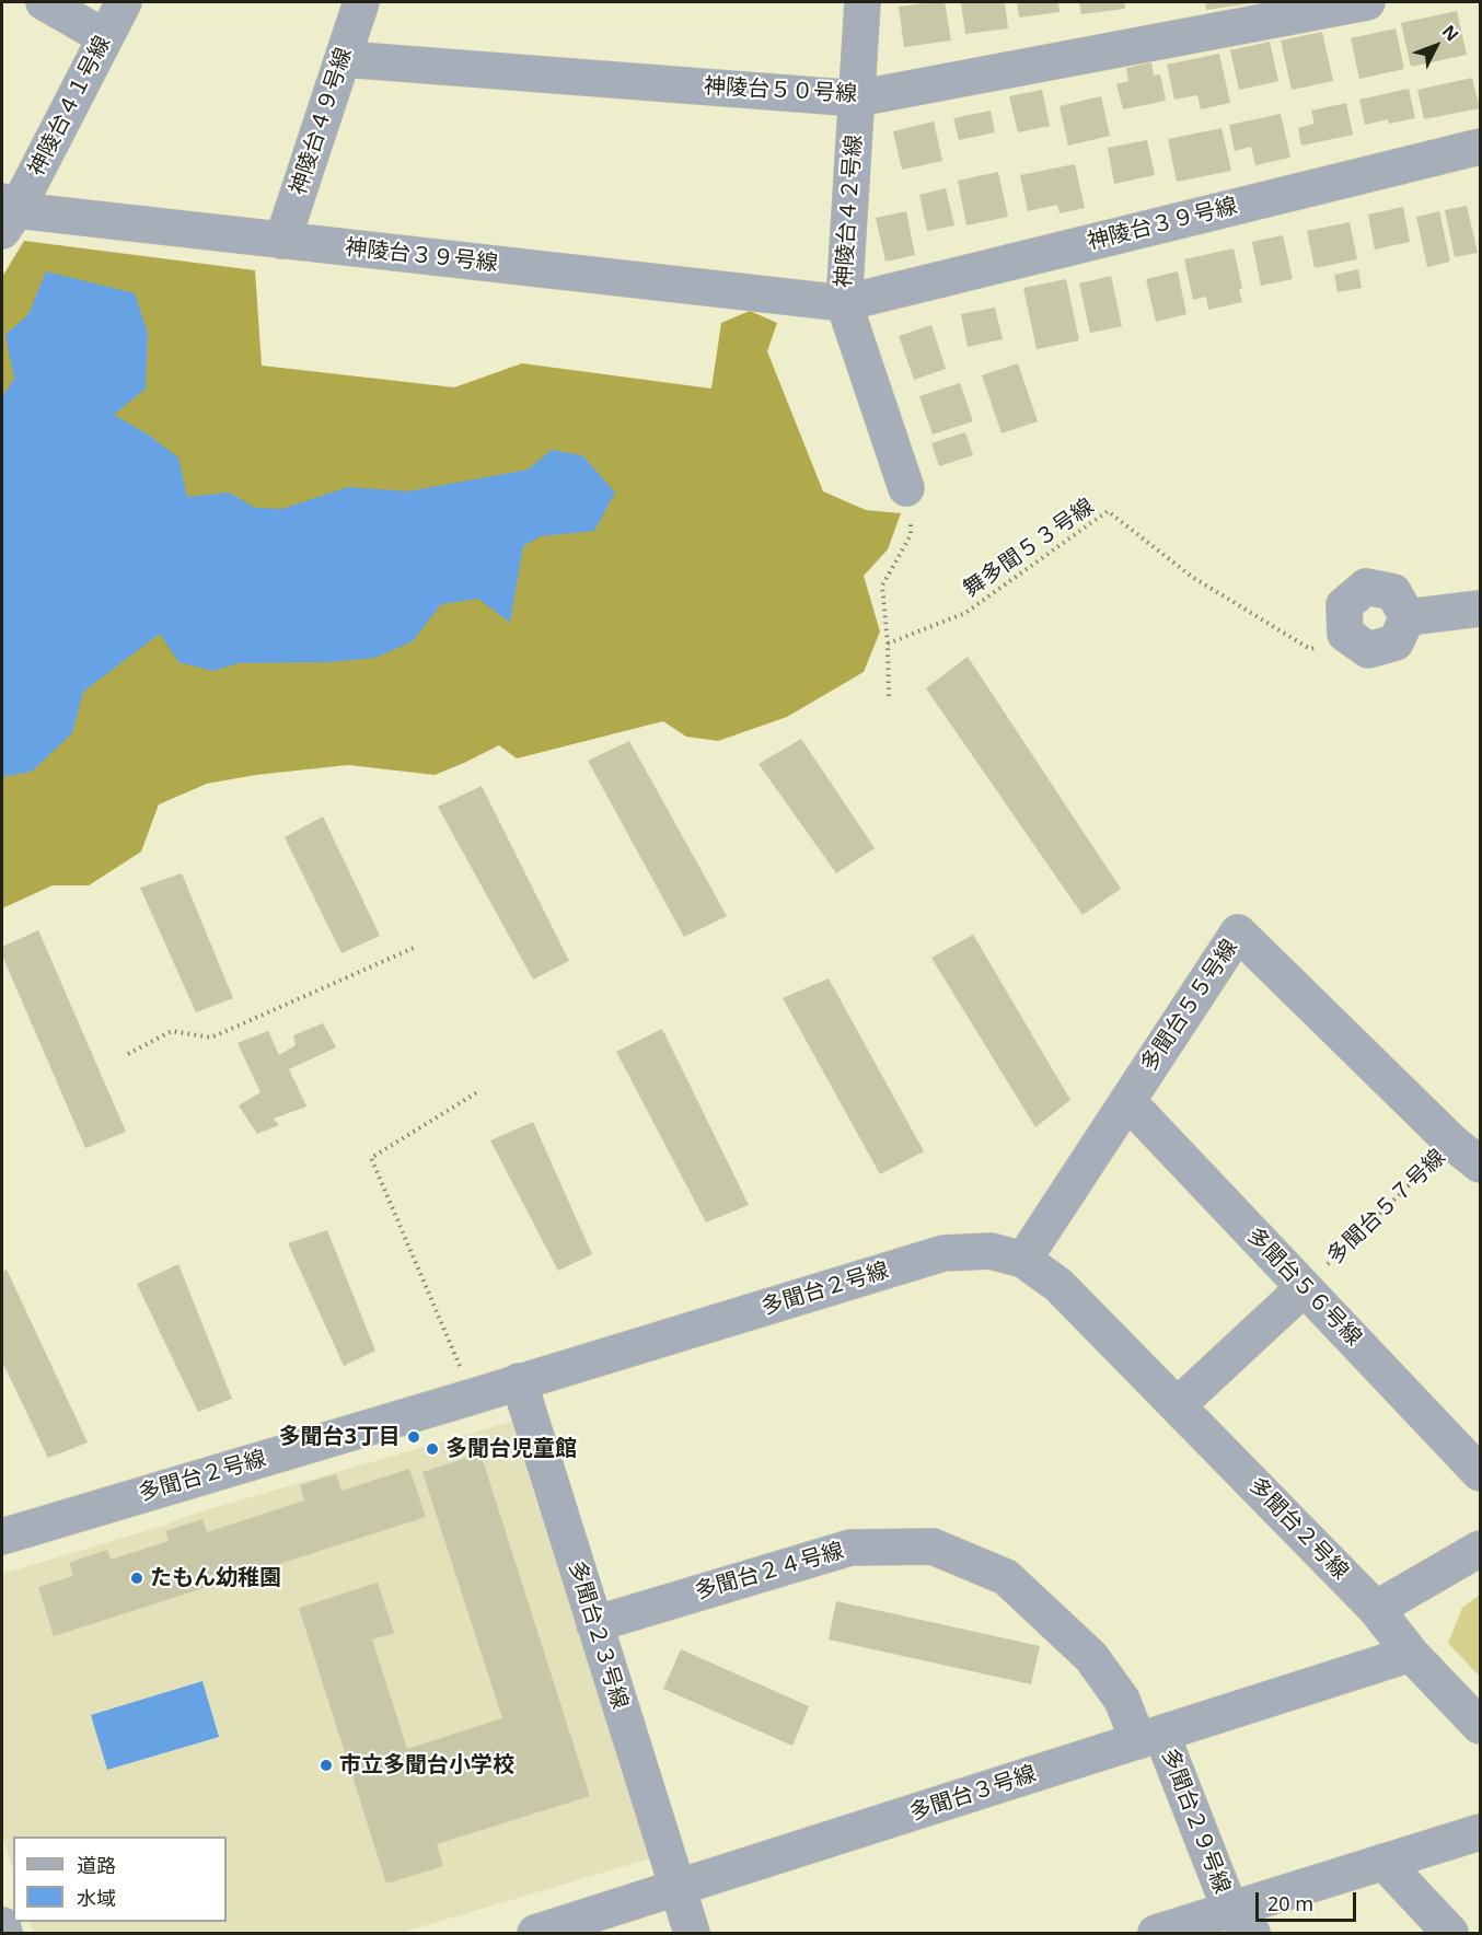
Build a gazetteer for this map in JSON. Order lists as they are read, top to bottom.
{
  "streets": {
    "street": [
      "神陵台５０号線",
      "神陵台４１号線",
      "神陵台４９号線",
      "神陵台４２号線",
      "神陵台３９号線",
      "多聞台５５号線",
      "多聞台５６号線",
      "多聞台２号線",
      "多聞台２４号線",
      "多聞台２３号線",
      "多聞台３号線",
      "多聞台２９号線"
    ],
    "path": ["舞多聞５３号線", "多聞台５７号線"]
  },
  "crossings": [
    ["神陵台５０号線", "神陵台４９号線"],
    ["神陵台５０号線", "神陵台４２号線"],
    ["神陵台４１号線", "神陵台３９号線"],
    ["神陵台４９号線", "神陵台３９号線"],
    ["神陵台４２号線", "神陵台３９号線"],
    ["多聞台５５号線", "多聞台５７号線"],
    ["多聞台５５号線", "多聞台５６号線"],
    ["多聞台５５号線", "多聞台２号線"],
    ["多聞台５７号線", "多聞台５６号線"],
    ["多聞台２号線", "多聞台２３号線"],
    ["多聞台２号線", "多聞台３号線"],
    ["多聞台２４号線", "多聞台２３号線"],
    ["多聞台２４号線", "多聞台３号線"],
    ["多聞台２４号線", "多聞台２９号線"],
    ["多聞台２３号線", "多聞台３号線"],
    ["多聞台３号線", "多聞台２９号線"]
  ],
  "places": [
    "多聞台3丁目",
    "多聞台児童館",
    "たもん幼稚園",
    "市立多聞台小学校"
  ],
  "legend": ["道路", "水域"],
  "scale_bar": "20 m",
  "north": "top right"
}
